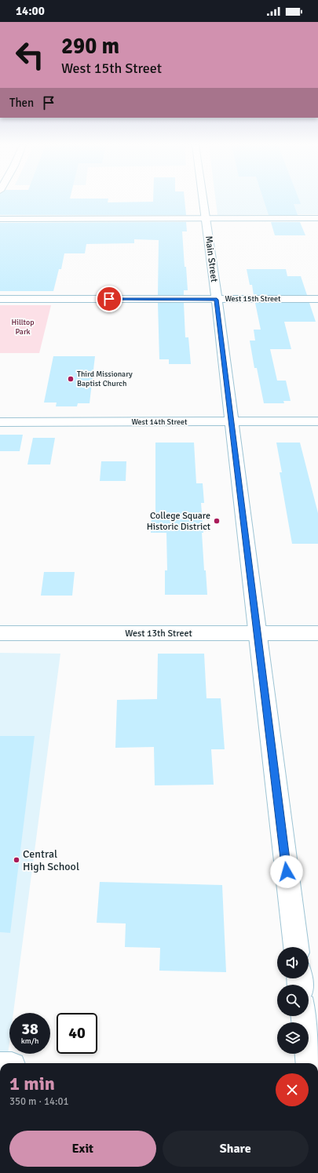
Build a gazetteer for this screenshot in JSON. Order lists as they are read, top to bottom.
{
  "streets": {
    "main road": [
      "Main Street",
      "West 15th Street",
      "West 14th Street",
      "West 13th Street"
    ]
  },
  "crossings": [
    ["Main Street", "West 15th Street"],
    ["Main Street", "West 14th Street"],
    ["Main Street", "West 13th Street"]
  ],
  "parks": ["Hilltop Park"],
  "places": ["Third Missionary Baptist Church", "College Square Historic District", "Central High School"],
  "page": {
    "status": "14:00",
    "turn": ["290 m", "West 15th Street"],
    "then": "Then",
    "speed": "38 km/h",
    "limit": "40",
    "heading": ["1 min", "350 m · 14:01"],
    "buttons": ["Exit", "Share"]
  }
}
